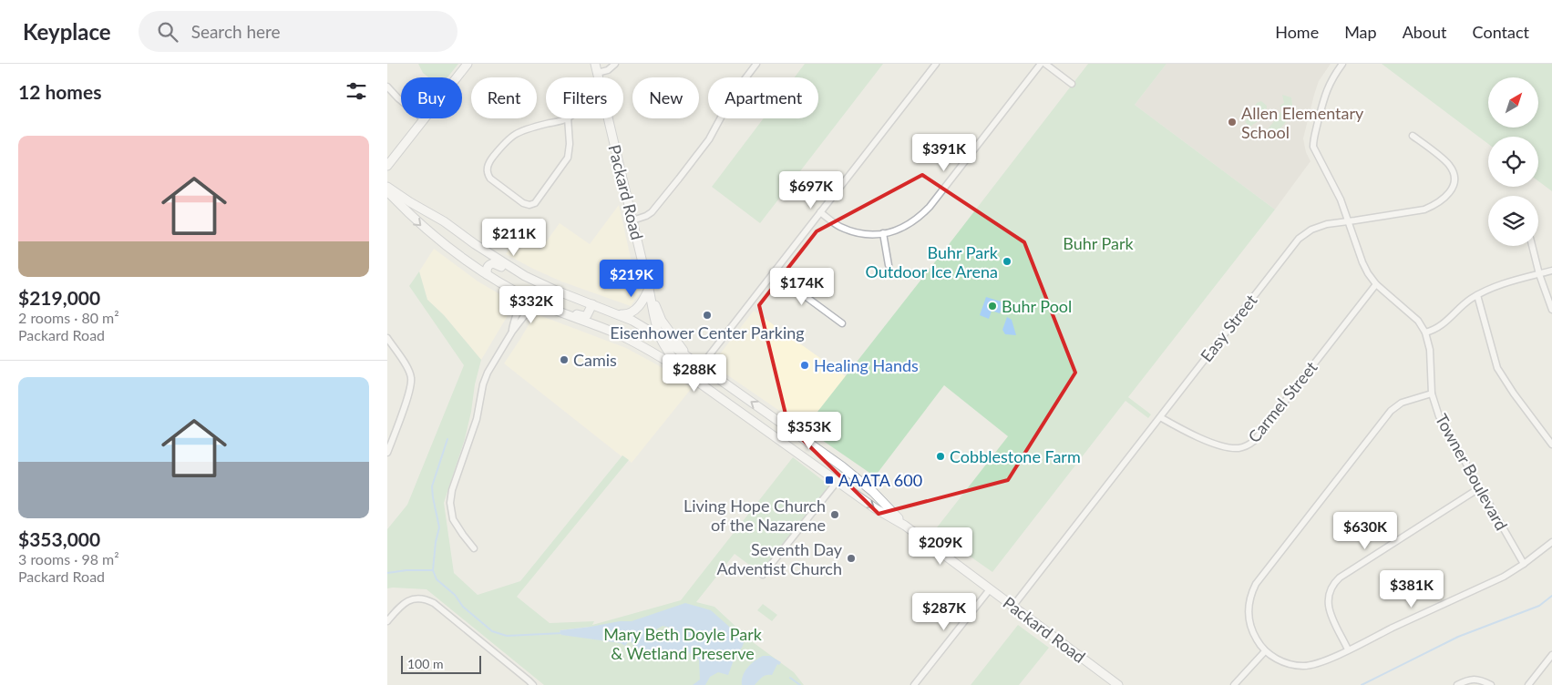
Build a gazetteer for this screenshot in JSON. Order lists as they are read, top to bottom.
{
  "streets": {
    "main road": ["Packard Road"],
    "street": ["Easy Street", "Carmel Street", "Towner Boulevard"]
  },
  "crossings": [
    ["Packard Road", "Easy Street"],
    ["Easy Street", "Carmel Street"]
  ],
  "parks": ["Buhr Park", "Mary Beth Doyle Park & Wetland Preserve"],
  "places": {
    "other": [
      "Allen Elementary School",
      "Buhr Park Outdoor Ice Arena",
      "Buhr Pool",
      "Eisenhower Center Parking",
      "Camis",
      "Healing Hands",
      "Cobblestone Farm",
      "Living Hope Church of the Nazarene",
      "Seventh Day Adventist Church"
    ],
    "transit": ["AAATA 600"]
  },
  "scale_bar": "100 m",
  "north": "top right",
  "page": {
    "header": "Keyplace",
    "search": "Search here",
    "nav": [
      "Home",
      "Map",
      "About",
      "Contact"
    ],
    "heading": "12 homes",
    "chip": [
      "Buy",
      "Rent",
      "Filters",
      "New",
      "Apartment"
    ],
    "list": [
      {
        "name": "$219,000",
        "note": "2 rooms · 80 m² · Packard Road"
      },
      {
        "name": "$353,000",
        "note": "3 rooms · 98 m² · Packard Road"
      }
    ],
    "price": [
      "$391K",
      "$697K",
      "$211K",
      "$219K",
      "$174K",
      "$332K",
      "$288K",
      "$353K",
      "$630K",
      "$209K",
      "$381K",
      "$287K"
    ],
    "scale": "100 m"
  }
}
